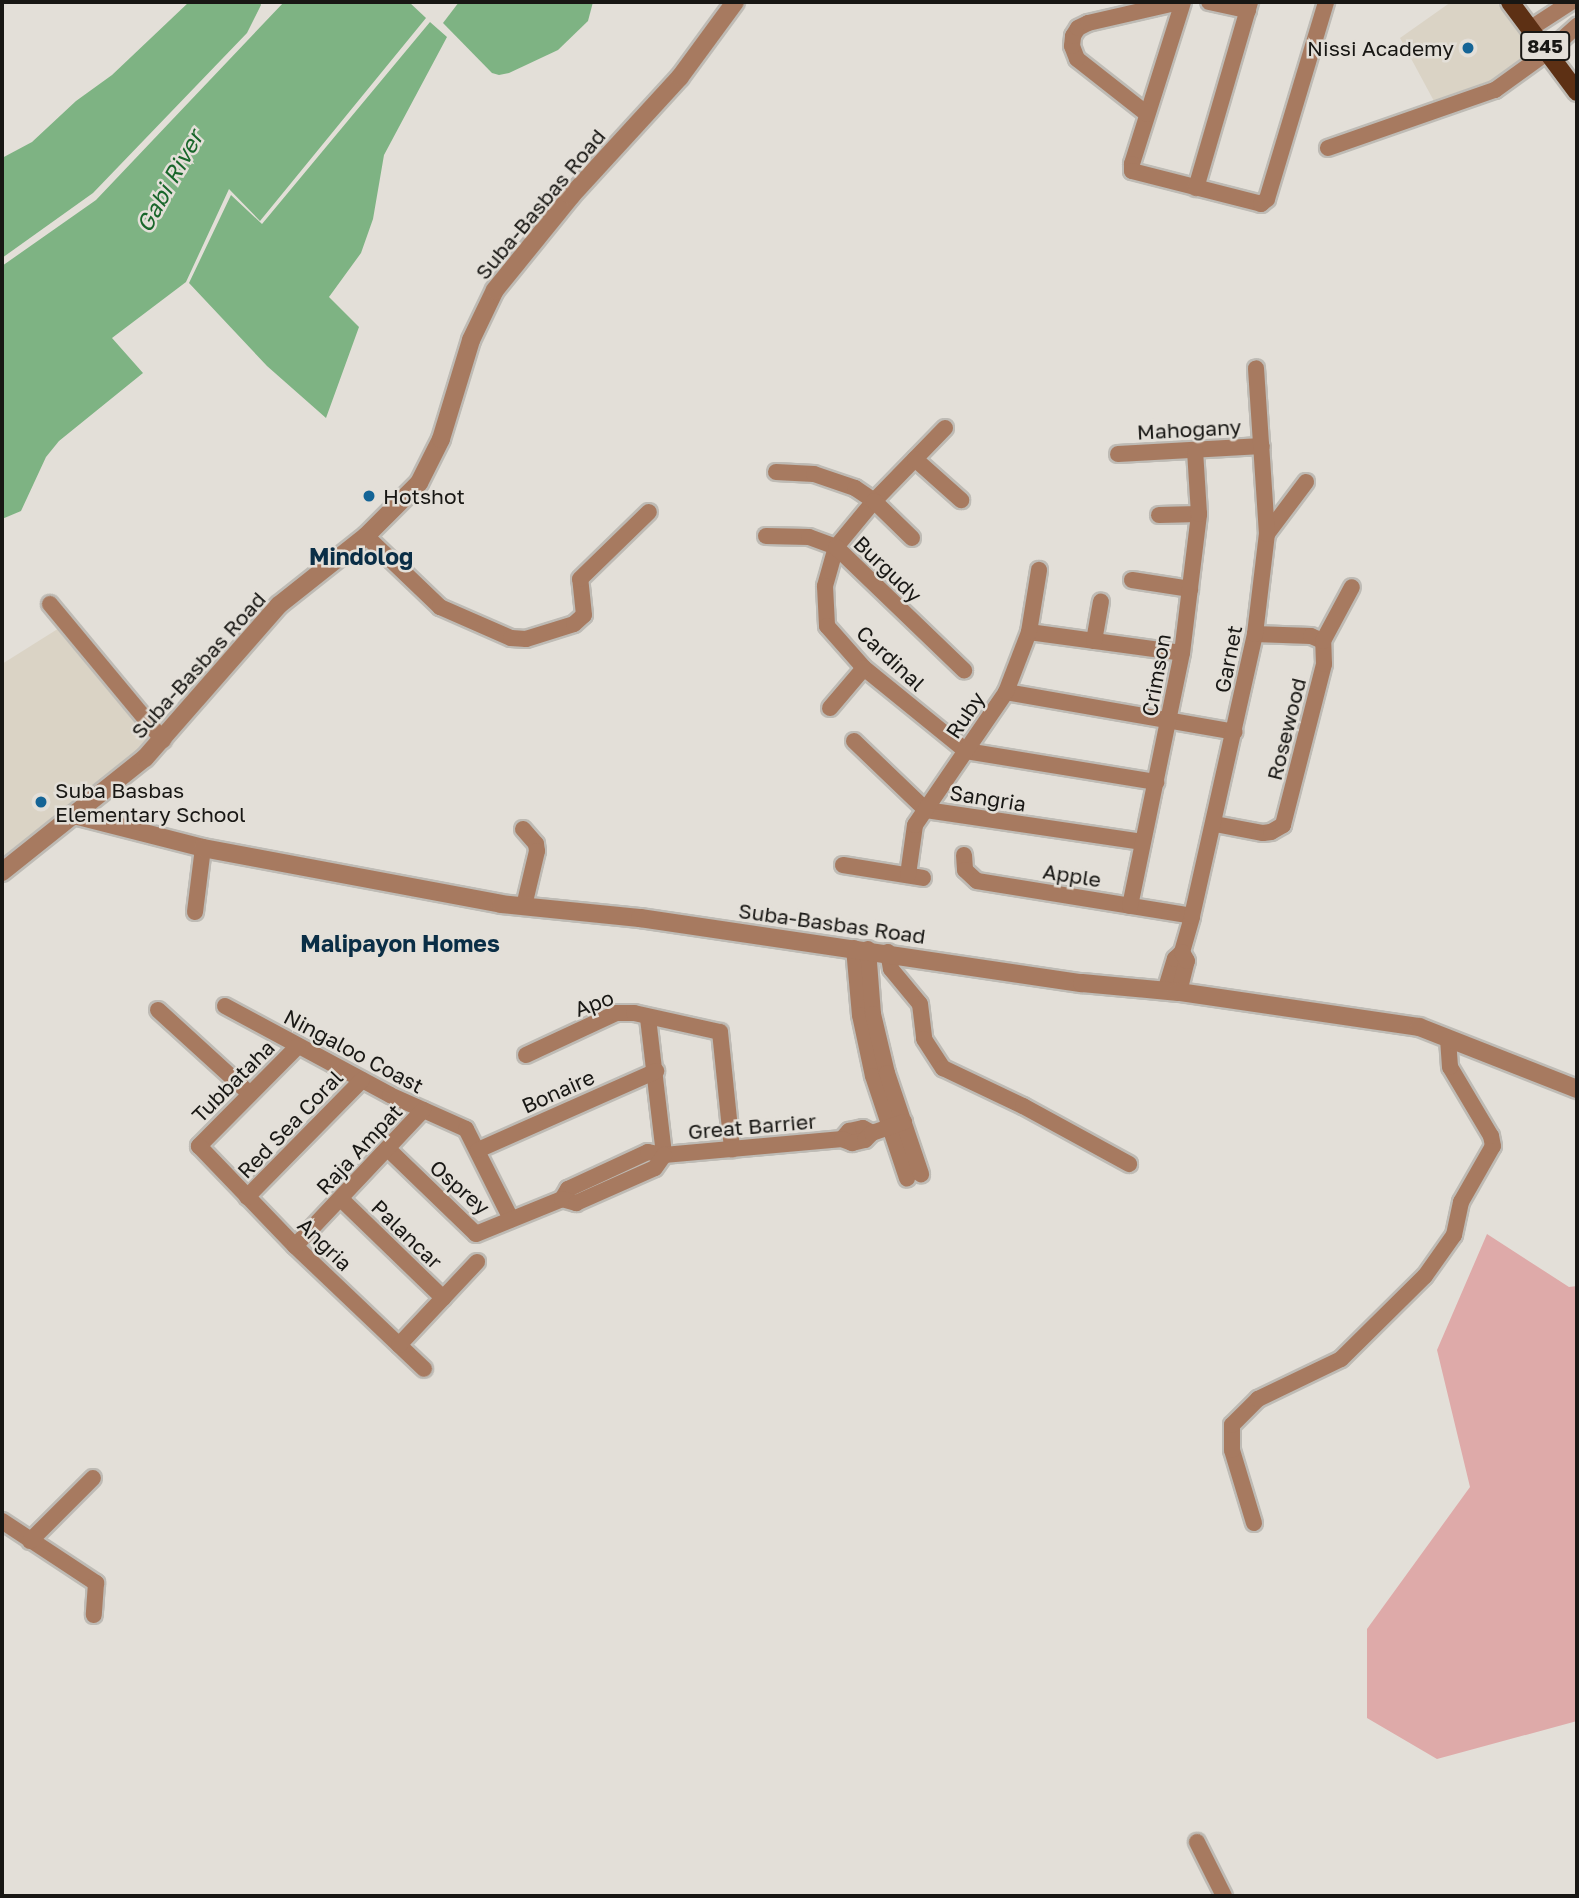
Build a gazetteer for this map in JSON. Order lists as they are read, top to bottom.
{
  "streets": {
    "main road": ["845"],
    "street": [
      "Suba-Basbas Road",
      "Mahogany",
      "Burgudy",
      "Cardinal",
      "Garnet",
      "Crimson",
      "Ruby",
      "Rosewood",
      "Sangria",
      "Apple",
      "Apo",
      "Ningaloo Coast",
      "Tubbataha",
      "Bonaire",
      "Red Sea Coral",
      "Great Barrier",
      "Raja Ampat",
      "Osprey",
      "Palancar",
      "Angria"
    ]
  },
  "crossings": [
    ["Suba-Basbas Road", "Garnet"],
    ["Mahogany", "Garnet"],
    ["Mahogany", "Crimson"],
    ["Burgudy", "Cardinal"],
    ["Cardinal", "Crimson"],
    ["Cardinal", "Ruby"],
    ["Garnet", "Rosewood"],
    ["Garnet", "Apple"],
    ["Crimson", "Sangria"],
    ["Crimson", "Apple"],
    ["Ruby", "Sangria"],
    ["Apo", "Great Barrier"],
    ["Ningaloo Coast", "Tubbataha"],
    ["Ningaloo Coast", "Bonaire"],
    ["Ningaloo Coast", "Red Sea Coral"],
    ["Ningaloo Coast", "Raja Ampat"],
    ["Tubbataha", "Angria"],
    ["Red Sea Coral", "Angria"],
    ["Great Barrier", "Osprey"],
    ["Raja Ampat", "Osprey"],
    ["Raja Ampat", "Palancar"],
    ["Raja Ampat", "Angria"]
  ],
  "districts": ["Mindolog", "Malipayon Homes"],
  "water": ["Gabi River"],
  "places": ["Nissi Academy", "Hotshot", "Suba Basbas Elementary School"]
}
